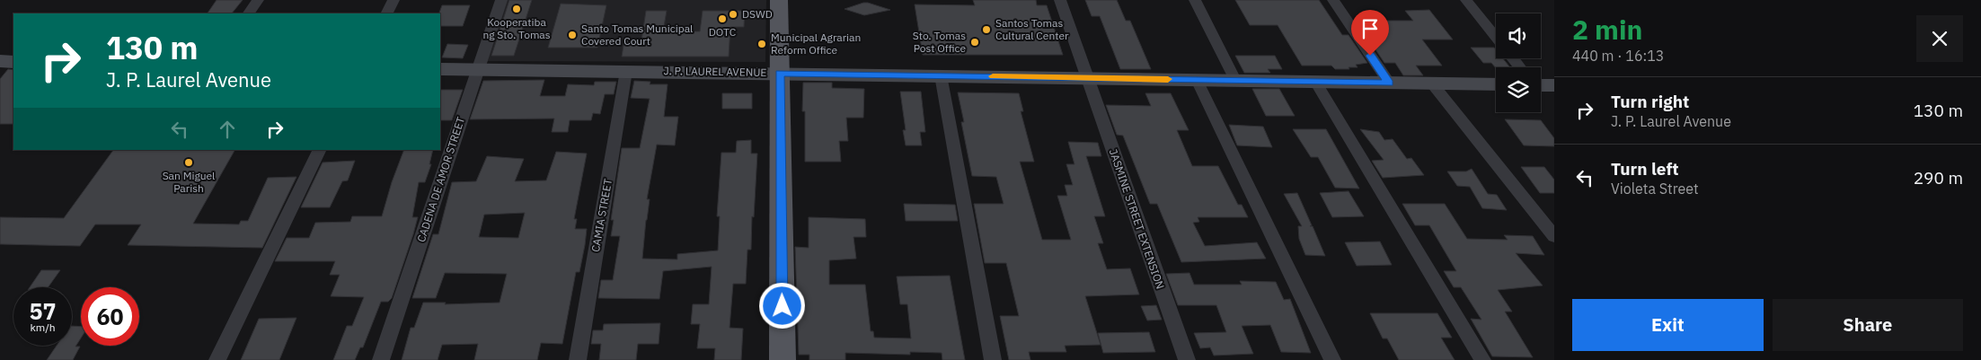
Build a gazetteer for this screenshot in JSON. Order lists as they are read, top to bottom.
{
  "streets": {
    "street": [
      "J. P. LAUREL AVENUE",
      "CADENA DE AMOR STREET",
      "CAMIA STREET",
      "JASMINE STREET EXTENSION"
    ]
  },
  "crossings": [
    ["J. P. LAUREL AVENUE", "CADENA DE AMOR STREET"],
    ["J. P. LAUREL AVENUE", "CAMIA STREET"],
    ["J. P. LAUREL AVENUE", "JASMINE STREET EXTENSION"]
  ],
  "places": [
    "Kooperatiba ng Sto. Tomas",
    "DSWD",
    "DOTC",
    "Santos Tomas Cultural Center",
    "Santo Tomas Municipal Covered Court",
    "Sto. Tomas Post Office",
    "Municipal Agrarian Reform Office",
    "San Miguel Parish"
  ],
  "page": {
    "heading": ["2 min", "440 m · 16:13"],
    "turn": ["130 m", "J. P. Laurel Avenue"],
    "list": [
      {
        "name": "Turn right",
        "note": "J. P. Laurel Avenue",
        "value": "130 m"
      },
      {
        "name": "Turn left",
        "note": "Violeta Street",
        "value": "290 m"
      }
    ],
    "speed": "57 km/h",
    "limit": "60",
    "buttons": ["Exit", "Share"]
  }
}
